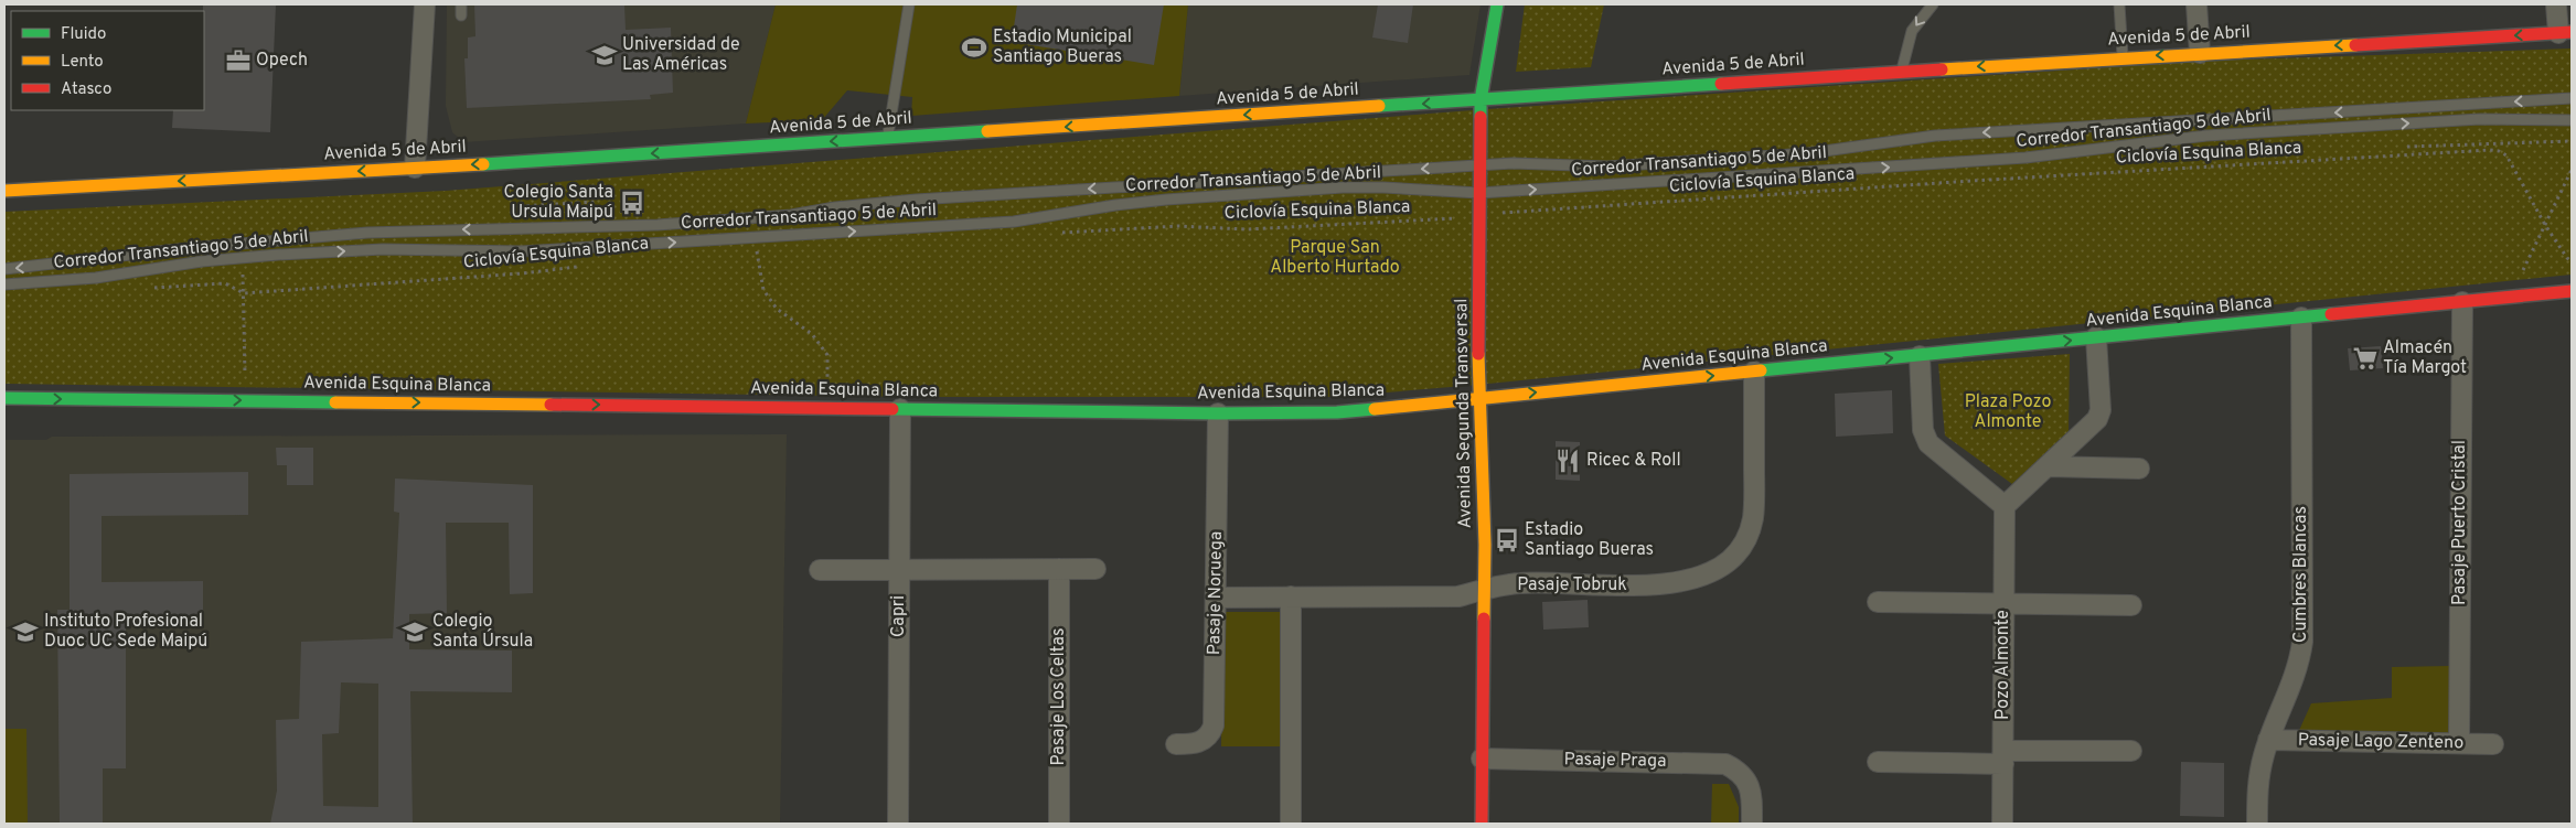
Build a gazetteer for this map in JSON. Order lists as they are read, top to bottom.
{
  "streets": {
    "main road": ["Avenida 5 de Abril", "Avenida Esquina Blanca", "Avenida Segunda Transversal"],
    "street": [
      "Pasaje Puerto Cristal",
      "Cumbres Blancas",
      "Pasaje Tobruk",
      "Pasaje Noruega",
      "Capri",
      "Pozo Almonte",
      "Pasaje Los Celtas",
      "Pasaje Lago Zenteno",
      "Pasaje Praga"
    ],
    "lane": ["Corredor Transantiago 5 de Abril"],
    "path": ["Ciclovía Esquina Blanca"]
  },
  "crossings": [
    ["Avenida 5 de Abril", "Avenida Segunda Transversal"],
    ["Corredor Transantiago 5 de Abril", "Avenida Segunda Transversal"],
    ["Ciclovía Esquina Blanca", "Avenida Segunda Transversal"],
    ["Avenida Esquina Blanca", "Avenida Segunda Transversal"],
    ["Avenida Esquina Blanca", "Pasaje Puerto Cristal"],
    ["Avenida Esquina Blanca", "Cumbres Blancas"],
    ["Avenida Esquina Blanca", "Pasaje Tobruk"],
    ["Avenida Esquina Blanca", "Pasaje Noruega"],
    ["Avenida Esquina Blanca", "Capri"],
    ["Avenida Segunda Transversal", "Pasaje Tobruk"],
    ["Avenida Segunda Transversal", "Pasaje Praga"],
    ["Pasaje Puerto Cristal", "Pasaje Lago Zenteno"],
    ["Cumbres Blancas", "Pasaje Lago Zenteno"],
    ["Pasaje Tobruk", "Pasaje Noruega"]
  ],
  "one_way": ["Avenida 5 de Abril", "Avenida Esquina Blanca"],
  "parks": ["Parque San Alberto Hurtado", "Plaza Pozo Almonte"],
  "places": {
    "sports": ["Estadio Municipal Santiago Bueras"],
    "school or university": ["Universidad de Las Américas", "Instituto Profesional Duoc UC Sede Maipú", "Colegio Santa Úrsula"],
    "office": ["Opech"],
    "bus stop": ["Colegio Santa Ursula Maipú", "Estadio Santiago Bueras"],
    "supermarket": ["Almacén Tía Margot"],
    "restaurant": ["Ricec & Roll"]
  },
  "legend": ["Fluido", "Lento", "Atasco"]
}
